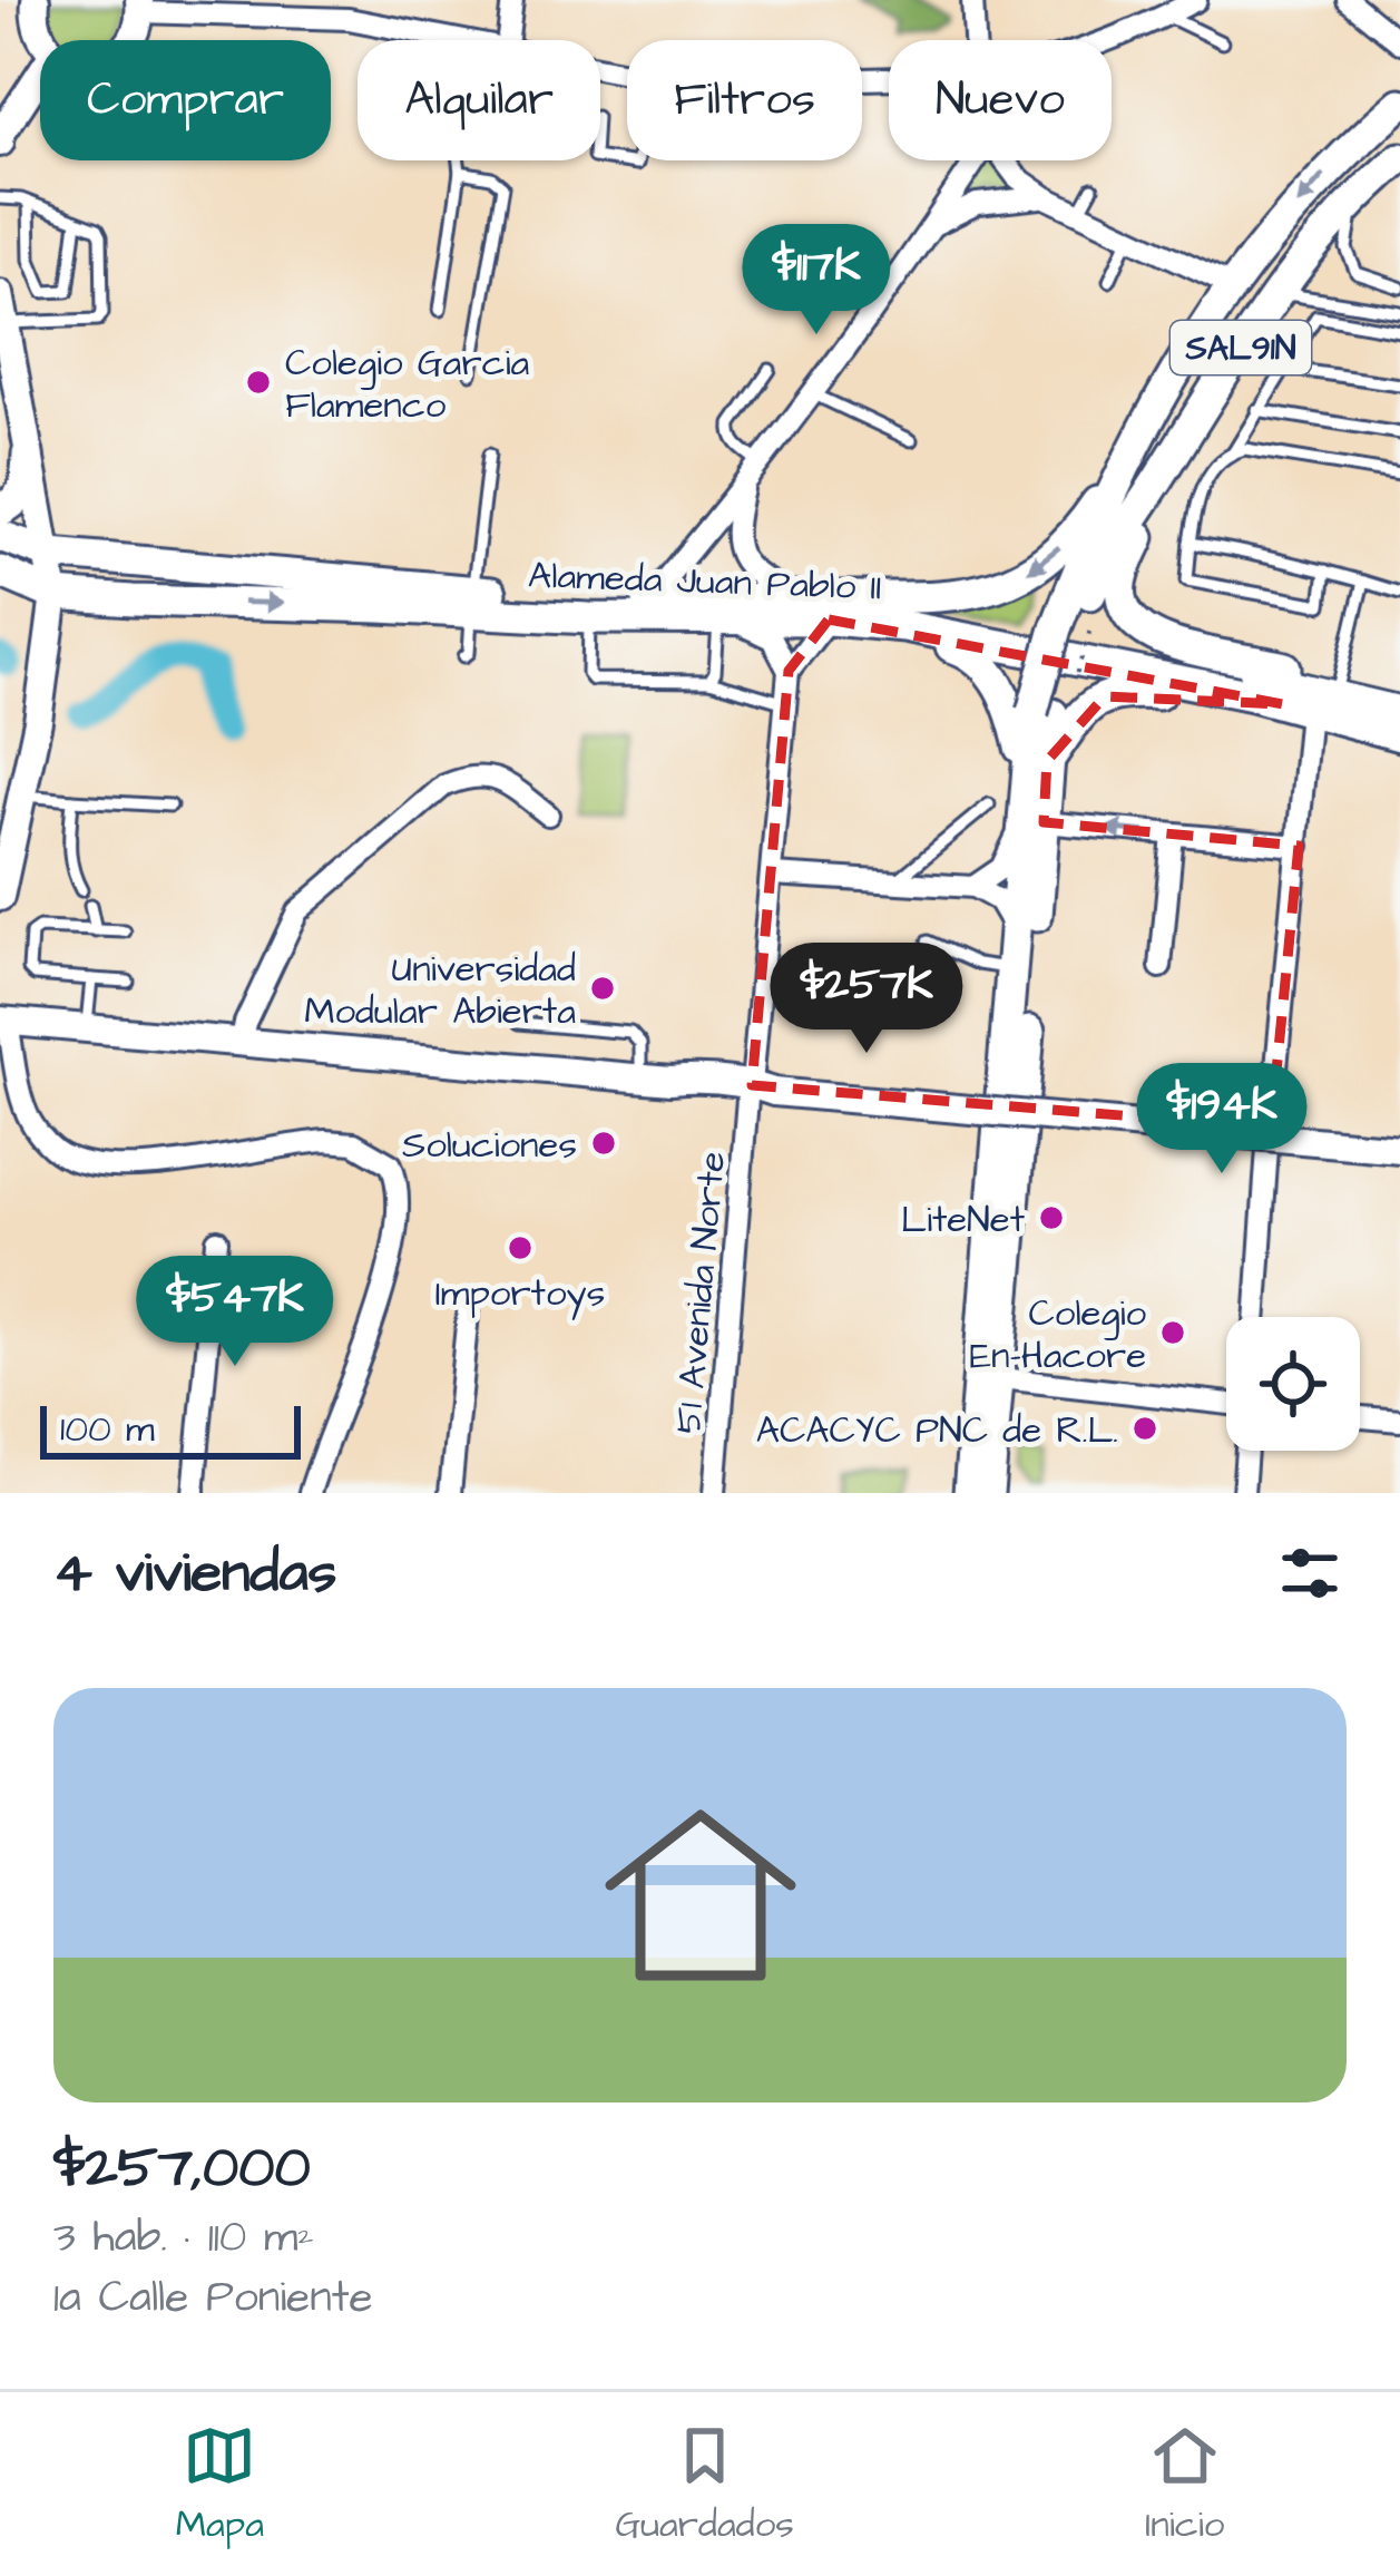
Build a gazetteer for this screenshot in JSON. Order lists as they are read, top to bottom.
{
  "streets": {
    "main road": ["SAL91N", "Alameda Juan Pablo II"],
    "street": ["51 Avenida Norte"]
  },
  "places": [
    "Colegio Garcia Flamenco",
    "Universidad Modular Abierta",
    "Soluciones",
    "LiteNet",
    "Importoys",
    "Colegio En-Hacore",
    "ACACYC PNC de R.L."
  ],
  "scale_bar": "100 m",
  "page": {
    "chip": [
      "Comprar",
      "Alquilar",
      "Filtros",
      "Nuevo"
    ],
    "price": [
      "$117K",
      "$257K",
      "$194K",
      "$547K"
    ],
    "scale": "100 m",
    "heading": "4 viviendas",
    "list": [
      {
        "name": "$257,000",
        "note": "3 hab. · 110 m² · 1a Calle Poniente"
      }
    ],
    "tabs": ["Mapa", "Guardados", "Inicio"]
  }
}
